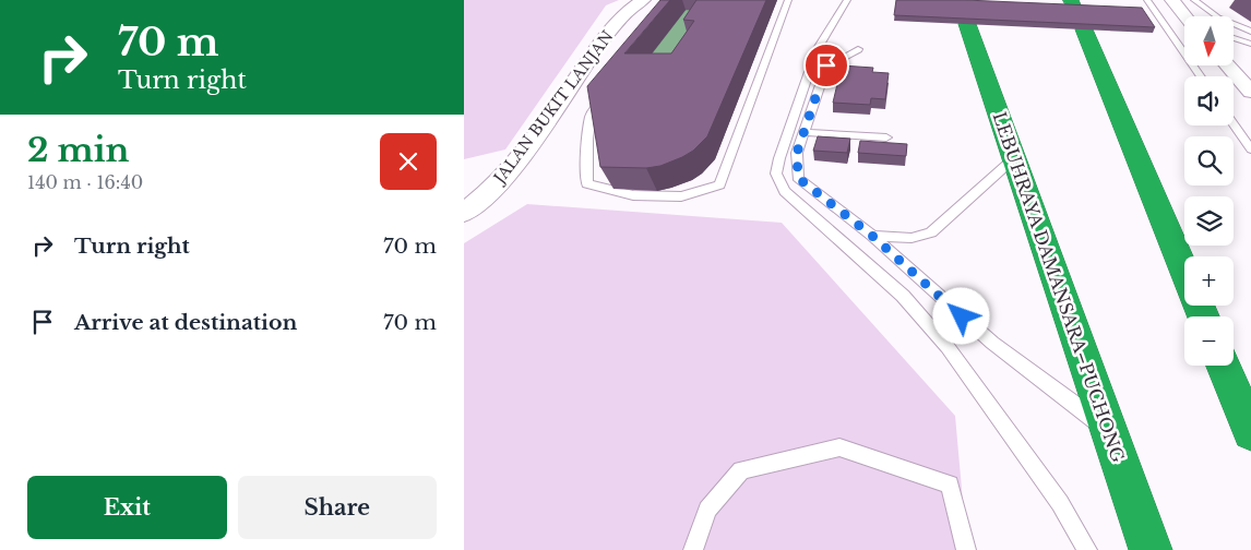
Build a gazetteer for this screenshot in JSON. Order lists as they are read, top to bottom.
{
  "streets": {
    "highway": ["LEBUHRAYA DAMANSARA–PUCHONG"],
    "street": ["JALAN BUKIT LANJAN"]
  },
  "north": "bottom",
  "page": {
    "turn": ["70 m", "Turn right"],
    "map_buttons": ["+", "−"],
    "heading": ["2 min", "140 m · 16:40"],
    "list": [
      {
        "name": "Turn right",
        "value": "70 m"
      },
      {
        "name": "Arrive at destination",
        "value": "70 m"
      }
    ],
    "buttons": ["Exit", "Share"]
  }
}
